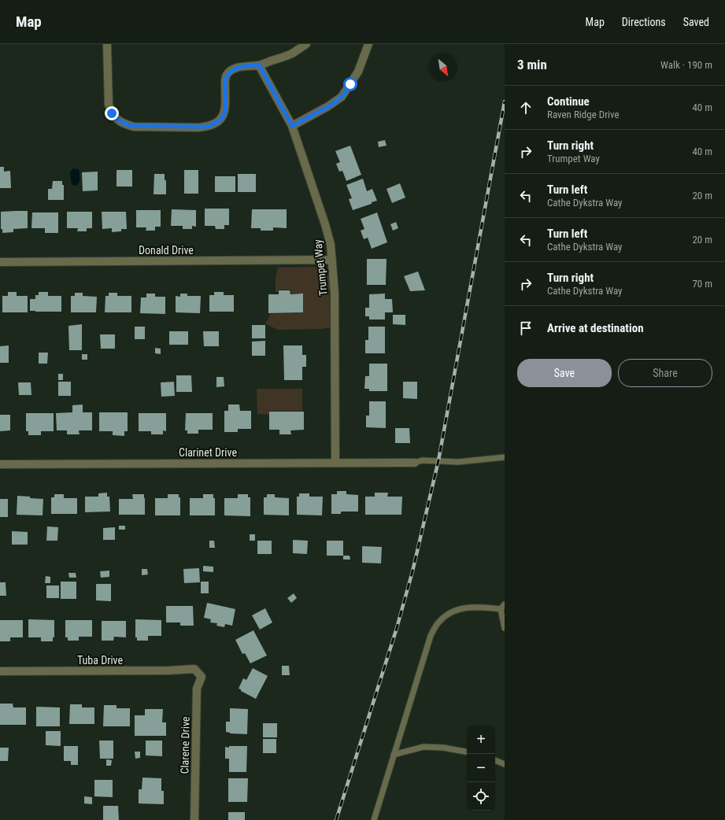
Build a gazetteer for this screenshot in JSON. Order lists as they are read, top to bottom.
{
  "streets": {
    "street": [
      "Donald Drive",
      "Trumpet Way",
      "Clarinet Drive",
      "Tuba Drive",
      "Clarene Drive"
    ]
  },
  "crossings": [
    ["Donald Drive", "Trumpet Way"],
    ["Trumpet Way", "Clarinet Drive"],
    ["Tuba Drive", "Clarene Drive"]
  ],
  "north": "bottom right",
  "page": {
    "header": "Map",
    "nav": ["Map", "Directions", "Saved"],
    "heading": ["3 min", "Walk · 190 m"],
    "list": [
      ["Continue", "Raven Ridge Drive", "40 m"],
      ["Turn right", "Trumpet Way", "40 m"],
      ["Turn left", "Cathe Dykstra Way", "20 m"],
      ["Turn left", "Cathe Dykstra Way", "20 m"],
      ["Turn right", "Cathe Dykstra Way", "70 m"],
      "Arrive at destination"
    ],
    "buttons": ["Save", "Share"],
    "map_buttons": ["+", "−"]
  }
}
